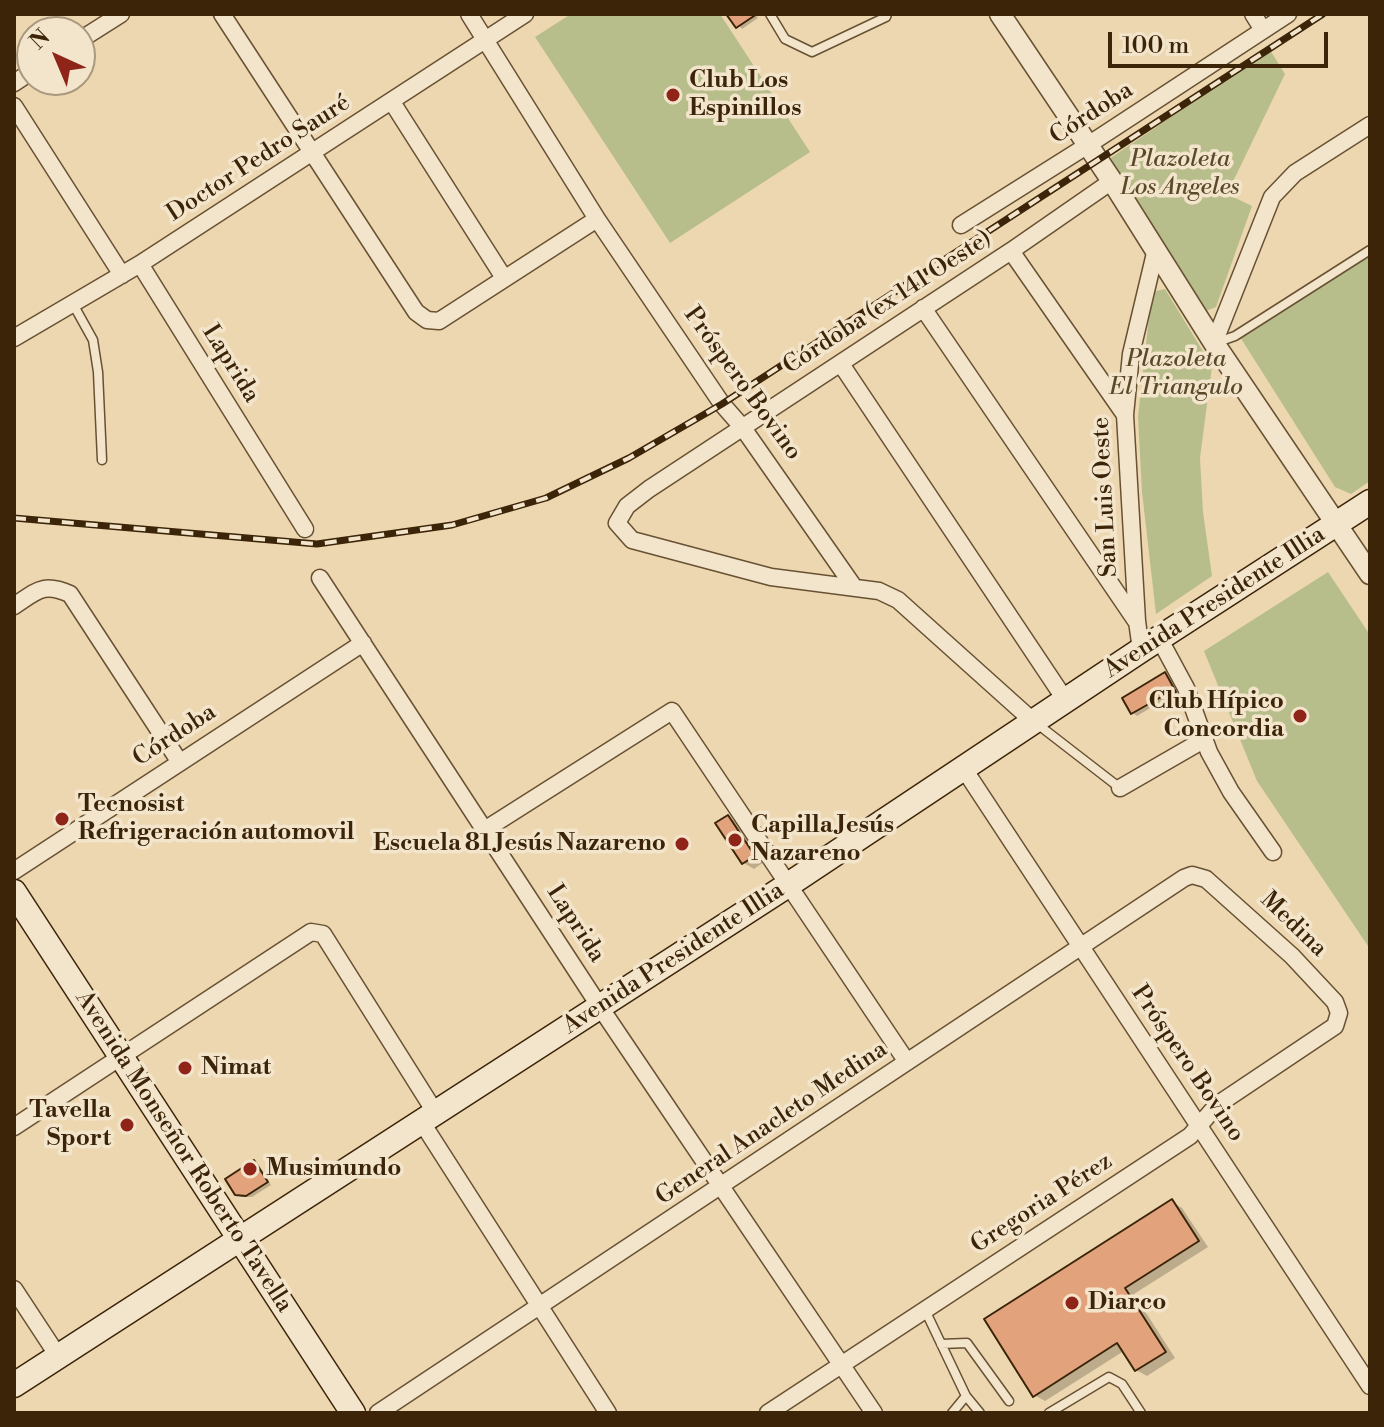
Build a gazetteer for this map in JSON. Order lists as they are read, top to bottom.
{
  "streets": {
    "main road": ["Avenida Presidente Illia", "Avenida Monseñor Roberto Tavella"],
    "street": [
      "Córdoba",
      "Doctor Pedro Sauré",
      "Córdoba (ex 141 Oeste)",
      "Laprida",
      "Próspero Bovino",
      "San Luis Oeste",
      "Medina",
      "General Anacleto Medina",
      "Gregoria Pérez"
    ]
  },
  "crossings": [
    ["Córdoba", "Laprida"],
    ["Doctor Pedro Sauré", "Laprida"],
    ["Doctor Pedro Sauré", "Próspero Bovino"],
    ["Córdoba (ex 141 Oeste)", "Próspero Bovino"],
    ["Laprida", "Avenida Presidente Illia"],
    ["Laprida", "General Anacleto Medina"],
    ["Laprida", "Gregoria Pérez"],
    ["Próspero Bovino", "Avenida Presidente Illia"],
    ["Próspero Bovino", "General Anacleto Medina"],
    ["Próspero Bovino", "Gregoria Pérez"],
    ["San Luis Oeste", "Avenida Presidente Illia"],
    ["Avenida Presidente Illia", "Avenida Monseñor Roberto Tavella"],
    ["Medina", "General Anacleto Medina"],
    ["Medina", "Gregoria Pérez"]
  ],
  "parks": ["Plazoleta Los Angeles", "Plazoleta El Triangulo"],
  "places": [
    "Club Los Espinillos",
    "Club Hípico Concordia",
    "Tecnosist Refrigeración automovil",
    "Capilla Jesús Nazareno",
    "Escuela 81 Jesús Nazareno",
    "Nimat",
    "Tavella Sport",
    "Musimundo",
    "Diarco"
  ],
  "scale_bar": "100 m",
  "north": "top left"
}
